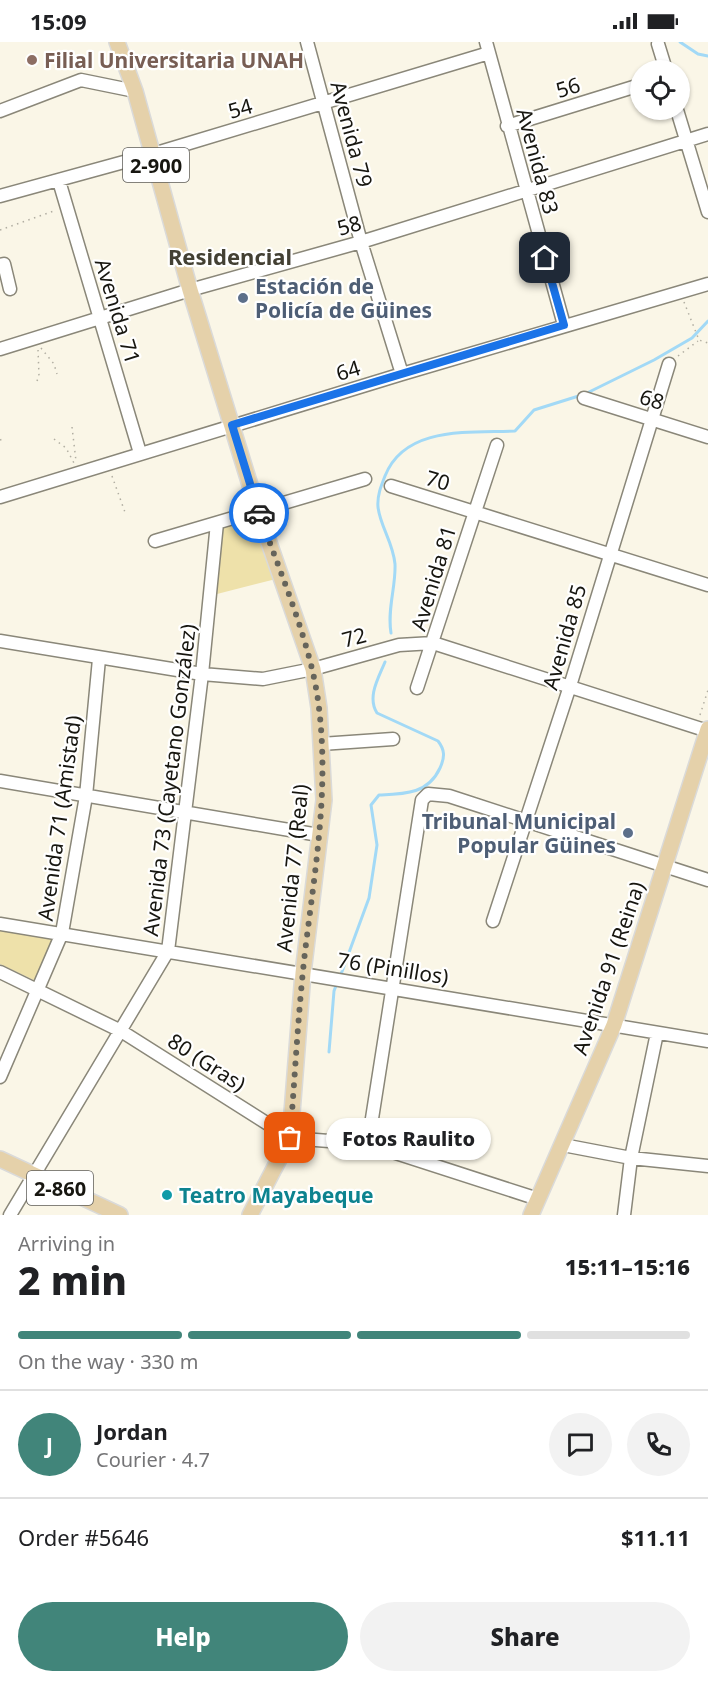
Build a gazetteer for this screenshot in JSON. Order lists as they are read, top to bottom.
{
  "streets": {
    "main road": [
      "2-900",
      "Avenida 77 (Real)",
      "Avenida 91 (Reina)",
      "2-860"
    ],
    "street": [
      "56",
      "54",
      "Avenida 79",
      "Avenida 83",
      "58",
      "Avenida 71",
      "64",
      "68",
      "70",
      "Avenida 81",
      "72",
      "Avenida 85",
      "Avenida 73 (Cayetano González)",
      "Avenida 71 (Amistad)",
      "76 (Pinillos)",
      "80 (Gras)"
    ]
  },
  "crossings": [
    ["56", "Avenida 83"],
    ["54", "Avenida 79"],
    ["54", "Avenida 83"],
    ["54", "Avenida 71"],
    ["54", "Avenida 77 (Real)"],
    ["Avenida 79", "58"],
    ["Avenida 79", "64"],
    ["Avenida 83", "58"],
    ["Avenida 83", "64"],
    ["58", "Avenida 71"],
    ["58", "Avenida 77 (Real)"],
    ["Avenida 71", "64"],
    ["64", "Avenida 77 (Real)"],
    ["68", "Avenida 85"],
    ["70", "Avenida 81"],
    ["70", "Avenida 85"],
    ["Avenida 81", "72"],
    ["72", "Avenida 85"],
    ["72", "Avenida 73 (Cayetano González)"],
    ["72", "Avenida 71 (Amistad)"],
    ["72", "Avenida 77 (Real)"],
    ["72", "Avenida 91 (Reina)"],
    ["Avenida 73 (Cayetano González)", "76 (Pinillos)"],
    ["Avenida 73 (Cayetano González)", "80 (Gras)"],
    ["Avenida 73 (Cayetano González)", "2-860"],
    ["Avenida 71 (Amistad)", "76 (Pinillos)"],
    ["Avenida 71 (Amistad)", "80 (Gras)"],
    ["Avenida 77 (Real)", "76 (Pinillos)"],
    ["Avenida 77 (Real)", "80 (Gras)"],
    ["76 (Pinillos)", "Avenida 91 (Reina)"],
    ["Avenida 91 (Reina)", "80 (Gras)"]
  ],
  "districts": ["Residencial"],
  "places": [
    "Filial Universitaria UNAH",
    "Estación de Policía de Güines",
    "Tribunal Municipal Popular Güines",
    "Fotos Raulito",
    "Teatro Mayabeque"
  ],
  "page": {
    "status": "15:09",
    "bubble": "Fotos Raulito",
    "heading": ["2 min", "Arriving in", "15:11–15:16"],
    "panel": [
      "Jordan",
      "Courier · 4.7",
      "Order #5646",
      "$11.11"
    ],
    "bar": "On the way · 330 m",
    "round": "J",
    "buttons": ["Help", "Share"]
  }
}
